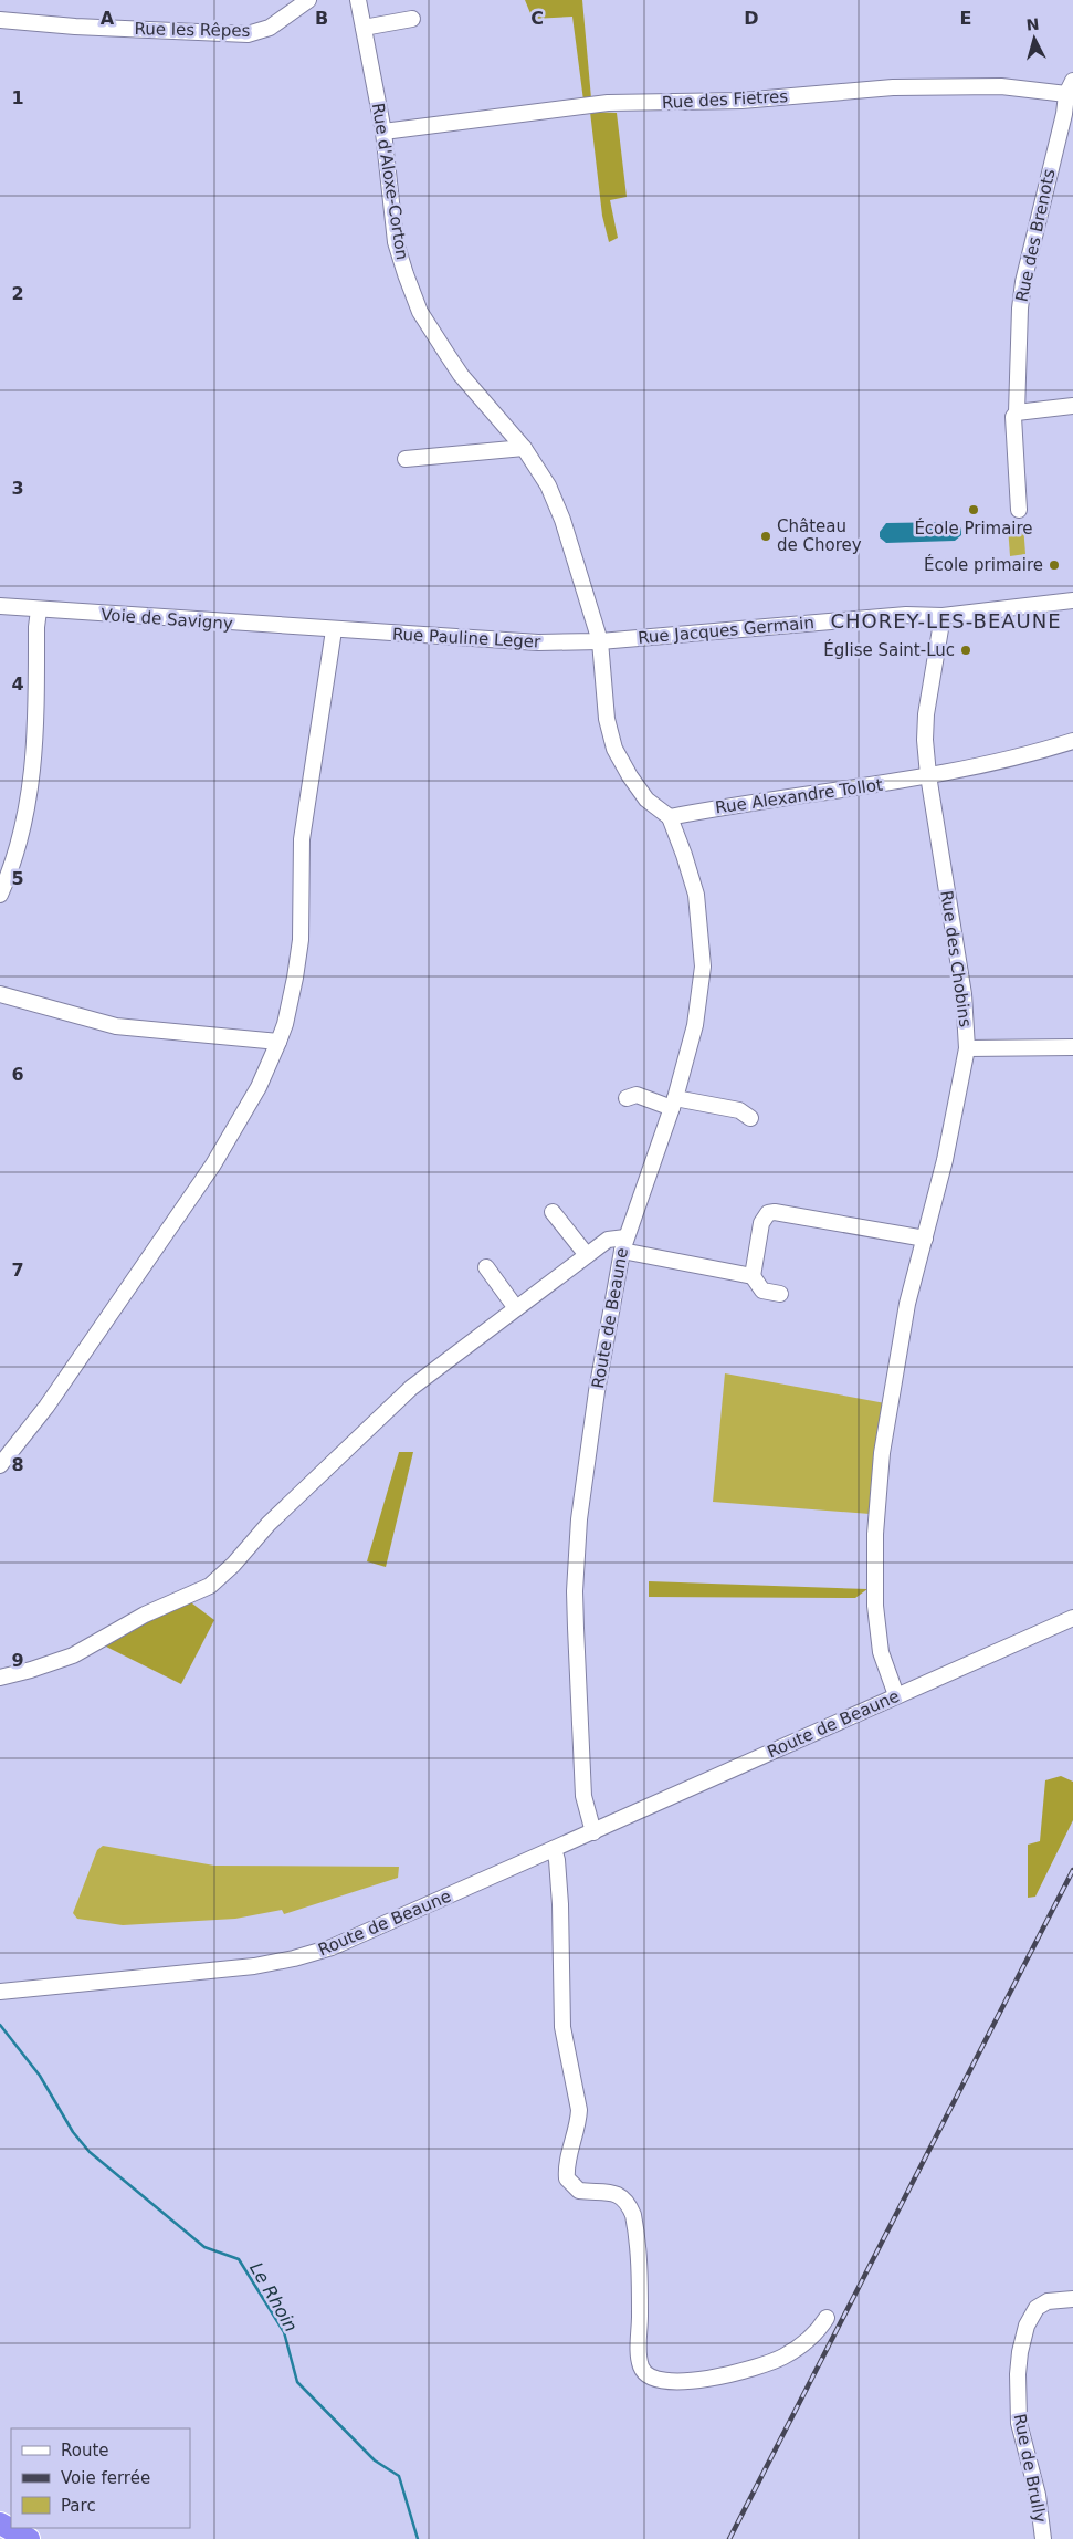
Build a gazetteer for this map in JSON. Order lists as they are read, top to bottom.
{
  "streets": {
    "street": [
      "Rue les Rêpes",
      "Rue des Fietres",
      "Rue d'Aloxe-Corton",
      "Rue des Brenots",
      "Voie de Savigny",
      "Rue Jacques Germain",
      "Rue Pauline Leger",
      "Rue Alexandre Tollot",
      "Rue des Chobins",
      "Route de Beaune",
      "Rue de Brully"
    ]
  },
  "crossings": [
    ["Rue des Fietres", "Rue d'Aloxe-Corton"],
    ["Rue des Fietres", "Rue des Brenots"],
    ["Rue d'Aloxe-Corton", "Rue Jacques Germain"],
    ["Rue d'Aloxe-Corton", "Rue Pauline Leger"],
    ["Rue d'Aloxe-Corton", "Rue Alexandre Tollot"],
    ["Rue d'Aloxe-Corton", "Route de Beaune"],
    ["Voie de Savigny", "Rue Pauline Leger"],
    ["Rue Jacques Germain", "Rue Pauline Leger"],
    ["Rue Jacques Germain", "Rue des Chobins"],
    ["Rue Alexandre Tollot", "Rue des Chobins"],
    ["Rue Alexandre Tollot", "Route de Beaune"],
    ["Rue des Chobins", "Route de Beaune"]
  ],
  "districts": ["CHOREY-LES-BEAUNE"],
  "water": ["Le Rhoin"],
  "places": [
    "École Primaire",
    "Château de Chorey",
    "École primaire",
    "Église Saint-Luc"
  ],
  "legend": ["Route", "Voie ferrée", "Parc"],
  "north": "top",
  "grid": {
    "columns": [
      "A",
      "B",
      "C",
      "D",
      "E"
    ],
    "rows": [
      "1",
      "2",
      "3",
      "4",
      "5",
      "6",
      "7",
      "8",
      "9"
    ]
  }
}
